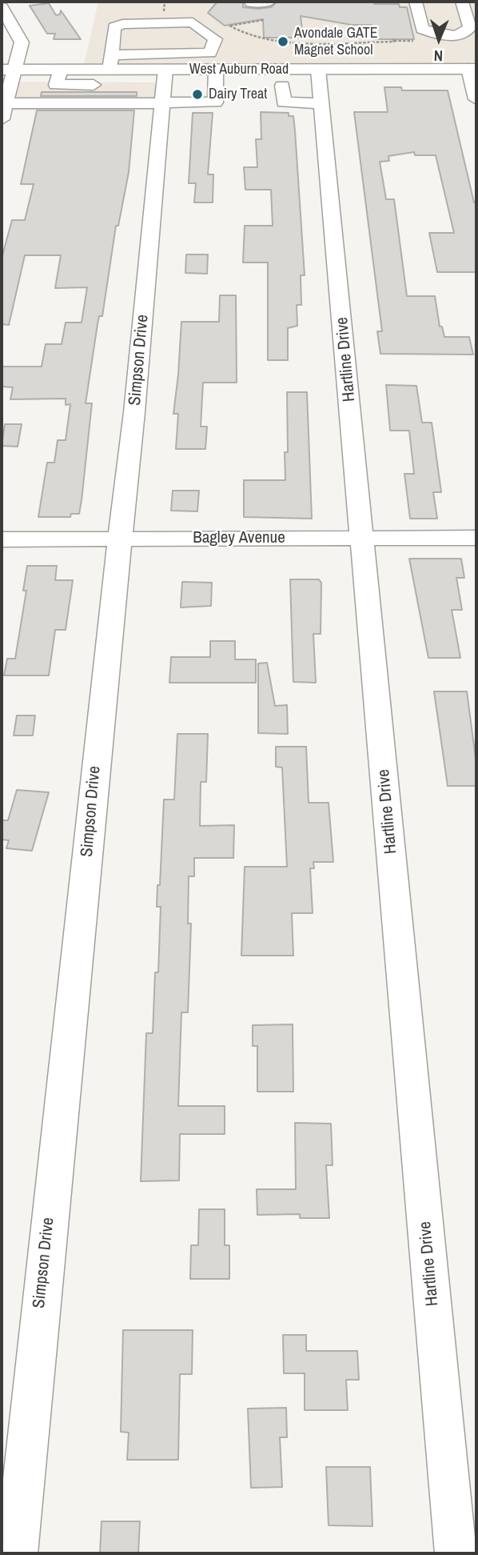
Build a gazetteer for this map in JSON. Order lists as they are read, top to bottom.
{
  "streets": {
    "main road": ["West Auburn Road"],
    "street": ["Hartline Drive", "Simpson Drive", "Bagley Avenue"]
  },
  "crossings": [
    ["West Auburn Road", "Hartline Drive"],
    ["West Auburn Road", "Simpson Drive"],
    ["Hartline Drive", "Bagley Avenue"],
    ["Simpson Drive", "Bagley Avenue"]
  ],
  "places": ["Avondale GATE Magnet School", "Dairy Treat"],
  "north": "bottom"
}
